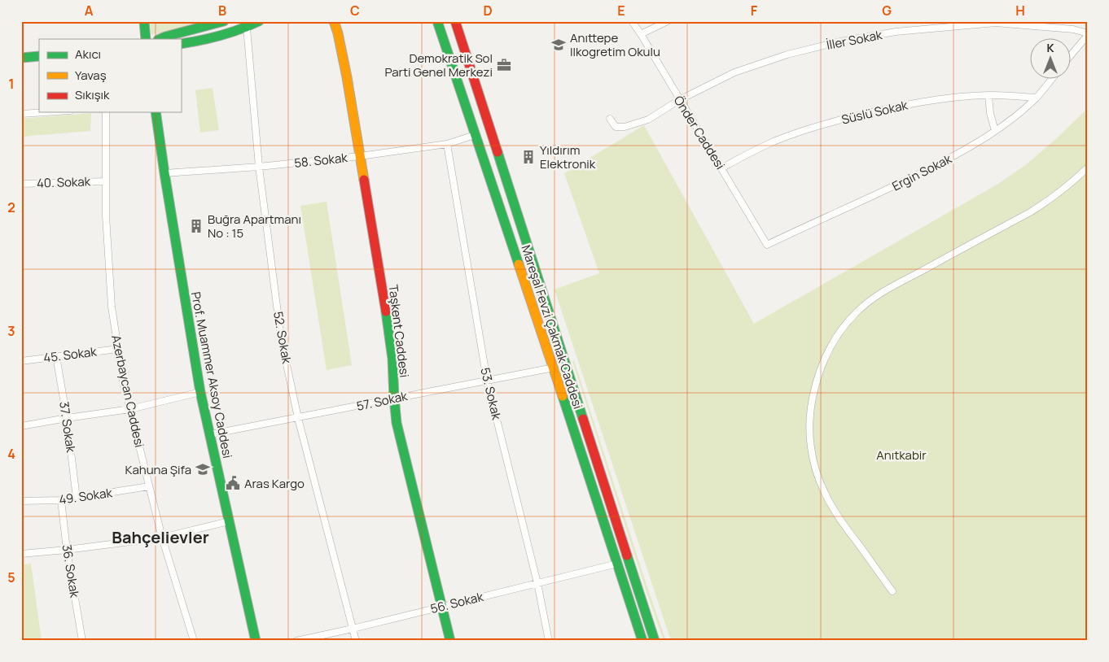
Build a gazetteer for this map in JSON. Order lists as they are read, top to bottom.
{
  "streets": {
    "street": [
      "İller Sokak",
      "Süslü Sokak",
      "Önder Caddesi",
      "58. Sokak",
      "Ergin Sokak",
      "40. Sokak",
      "Mareşal Fevzi Çakmak Caddesi",
      "Taşkent Caddesi",
      "52. Sokak",
      "45. Sokak",
      "Prof. Muammer Aksoy Caddesi",
      "Azerbaycan Caddesi",
      "53. Sokak",
      "57. Sokak",
      "37. Sokak",
      "49. Sokak",
      "36. Sokak",
      "56. Sokak"
    ]
  },
  "crossings": [
    ["İller Sokak", "Önder Caddesi"],
    ["Süslü Sokak", "Önder Caddesi"],
    ["Süslü Sokak", "Ergin Sokak"],
    ["Önder Caddesi", "Ergin Sokak"],
    ["58. Sokak", "Mareşal Fevzi Çakmak Caddesi"],
    ["58. Sokak", "Taşkent Caddesi"],
    ["58. Sokak", "52. Sokak"],
    ["58. Sokak", "Prof. Muammer Aksoy Caddesi"],
    ["58. Sokak", "53. Sokak"],
    ["40. Sokak", "Azerbaycan Caddesi"],
    ["Mareşal Fevzi Çakmak Caddesi", "57. Sokak"],
    ["Mareşal Fevzi Çakmak Caddesi", "56. Sokak"],
    ["Taşkent Caddesi", "57. Sokak"],
    ["Taşkent Caddesi", "56. Sokak"],
    ["52. Sokak", "57. Sokak"],
    ["52. Sokak", "56. Sokak"],
    ["45. Sokak", "Azerbaycan Caddesi"],
    ["45. Sokak", "37. Sokak"],
    ["Prof. Muammer Aksoy Caddesi", "57. Sokak"],
    ["Azerbaycan Caddesi", "49. Sokak"],
    ["53. Sokak", "57. Sokak"],
    ["53. Sokak", "56. Sokak"],
    ["37. Sokak", "49. Sokak"],
    ["49. Sokak", "36. Sokak"]
  ],
  "districts": ["Bahçelievler"],
  "parks": ["Anıtkabir"],
  "places": {
    "school or university": ["Anıttepe Ilkogretim Okulu", "Kahuna Şifa"],
    "office": ["Demokratik Sol Parti Genel Merkezi"],
    "building": ["Yıldırım Elektronik", "Buğra Apartmanı No : 15"],
    "public building": ["Aras Kargo"]
  },
  "legend": ["Akıcı", "Yavaş", "Sıkışık"],
  "north": "top",
  "grid": {
    "columns": [
      "A",
      "B",
      "C",
      "D",
      "E",
      "F",
      "G",
      "H"
    ],
    "rows": [
      "1",
      "2",
      "3",
      "4",
      "5"
    ]
  }
}
